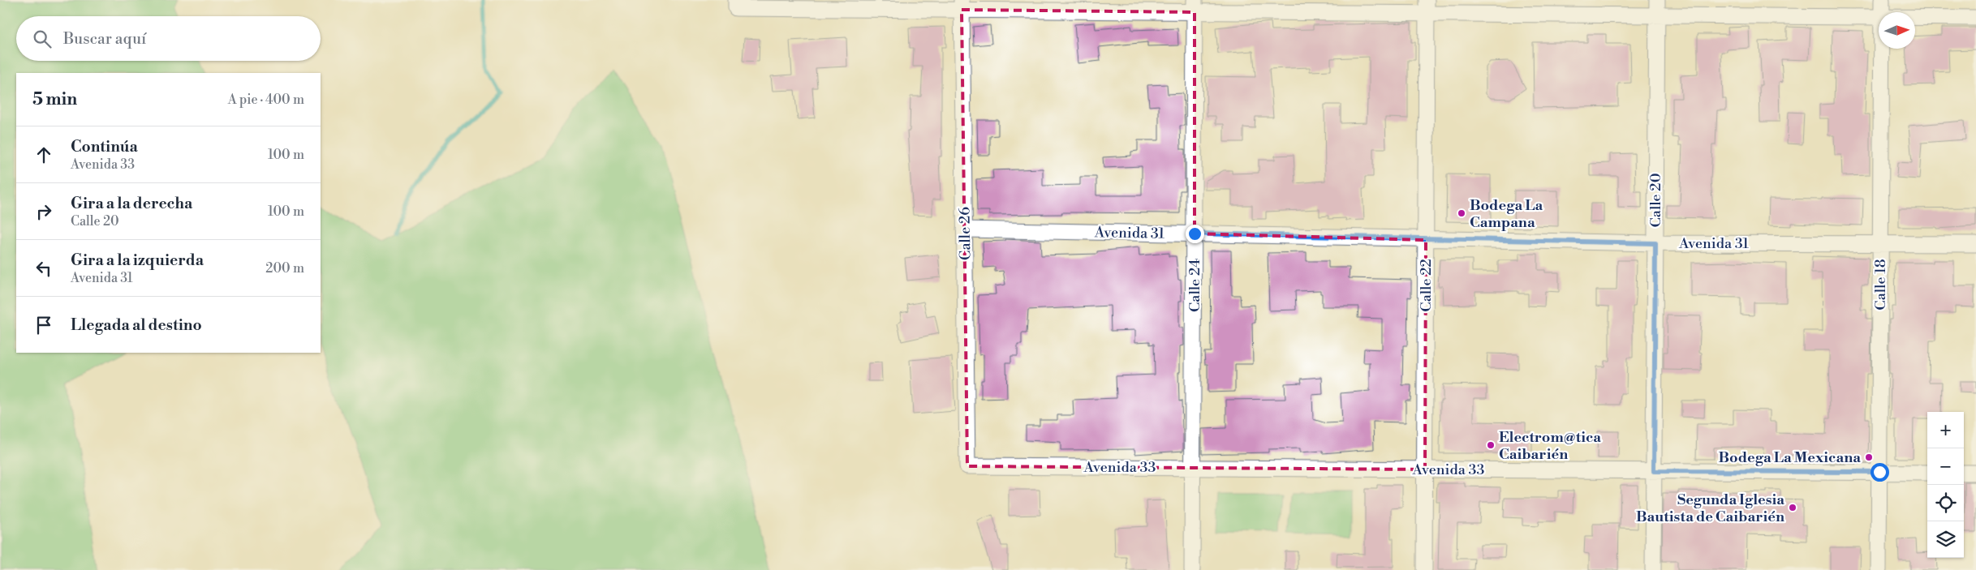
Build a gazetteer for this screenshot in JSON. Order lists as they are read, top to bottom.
{
  "streets": {
    "street": [
      "Calle 20",
      "Avenida 31",
      "Calle 26",
      "Calle 18",
      "Calle 24",
      "Calle 22",
      "Avenida 33"
    ]
  },
  "crossings": [
    ["Calle 20", "Avenida 31"],
    ["Calle 20", "Avenida 33"],
    ["Avenida 31", "Calle 26"],
    ["Avenida 31", "Calle 18"],
    ["Avenida 31", "Calle 24"],
    ["Avenida 31", "Calle 22"],
    ["Calle 26", "Avenida 33"],
    ["Calle 18", "Avenida 33"],
    ["Calle 24", "Avenida 33"],
    ["Calle 22", "Avenida 33"]
  ],
  "places": [
    "Bodega La Campana",
    "Electrom@tica Caibarién",
    "Bodega La Mexicana",
    "Segunda Iglesia Bautista de Caibarién"
  ],
  "north": "right",
  "page": {
    "search": "Buscar aquí",
    "heading": ["5 min", "A pie · 400 m"],
    "list": [
      ["Continúa", "Avenida 33", "100 m"],
      ["Gira a la derecha", "Calle 20", "100 m"],
      ["Gira a la izquierda", "Avenida 31", "200 m"],
      "Llegada al destino"
    ],
    "map_buttons": ["+", "−"]
  }
}
